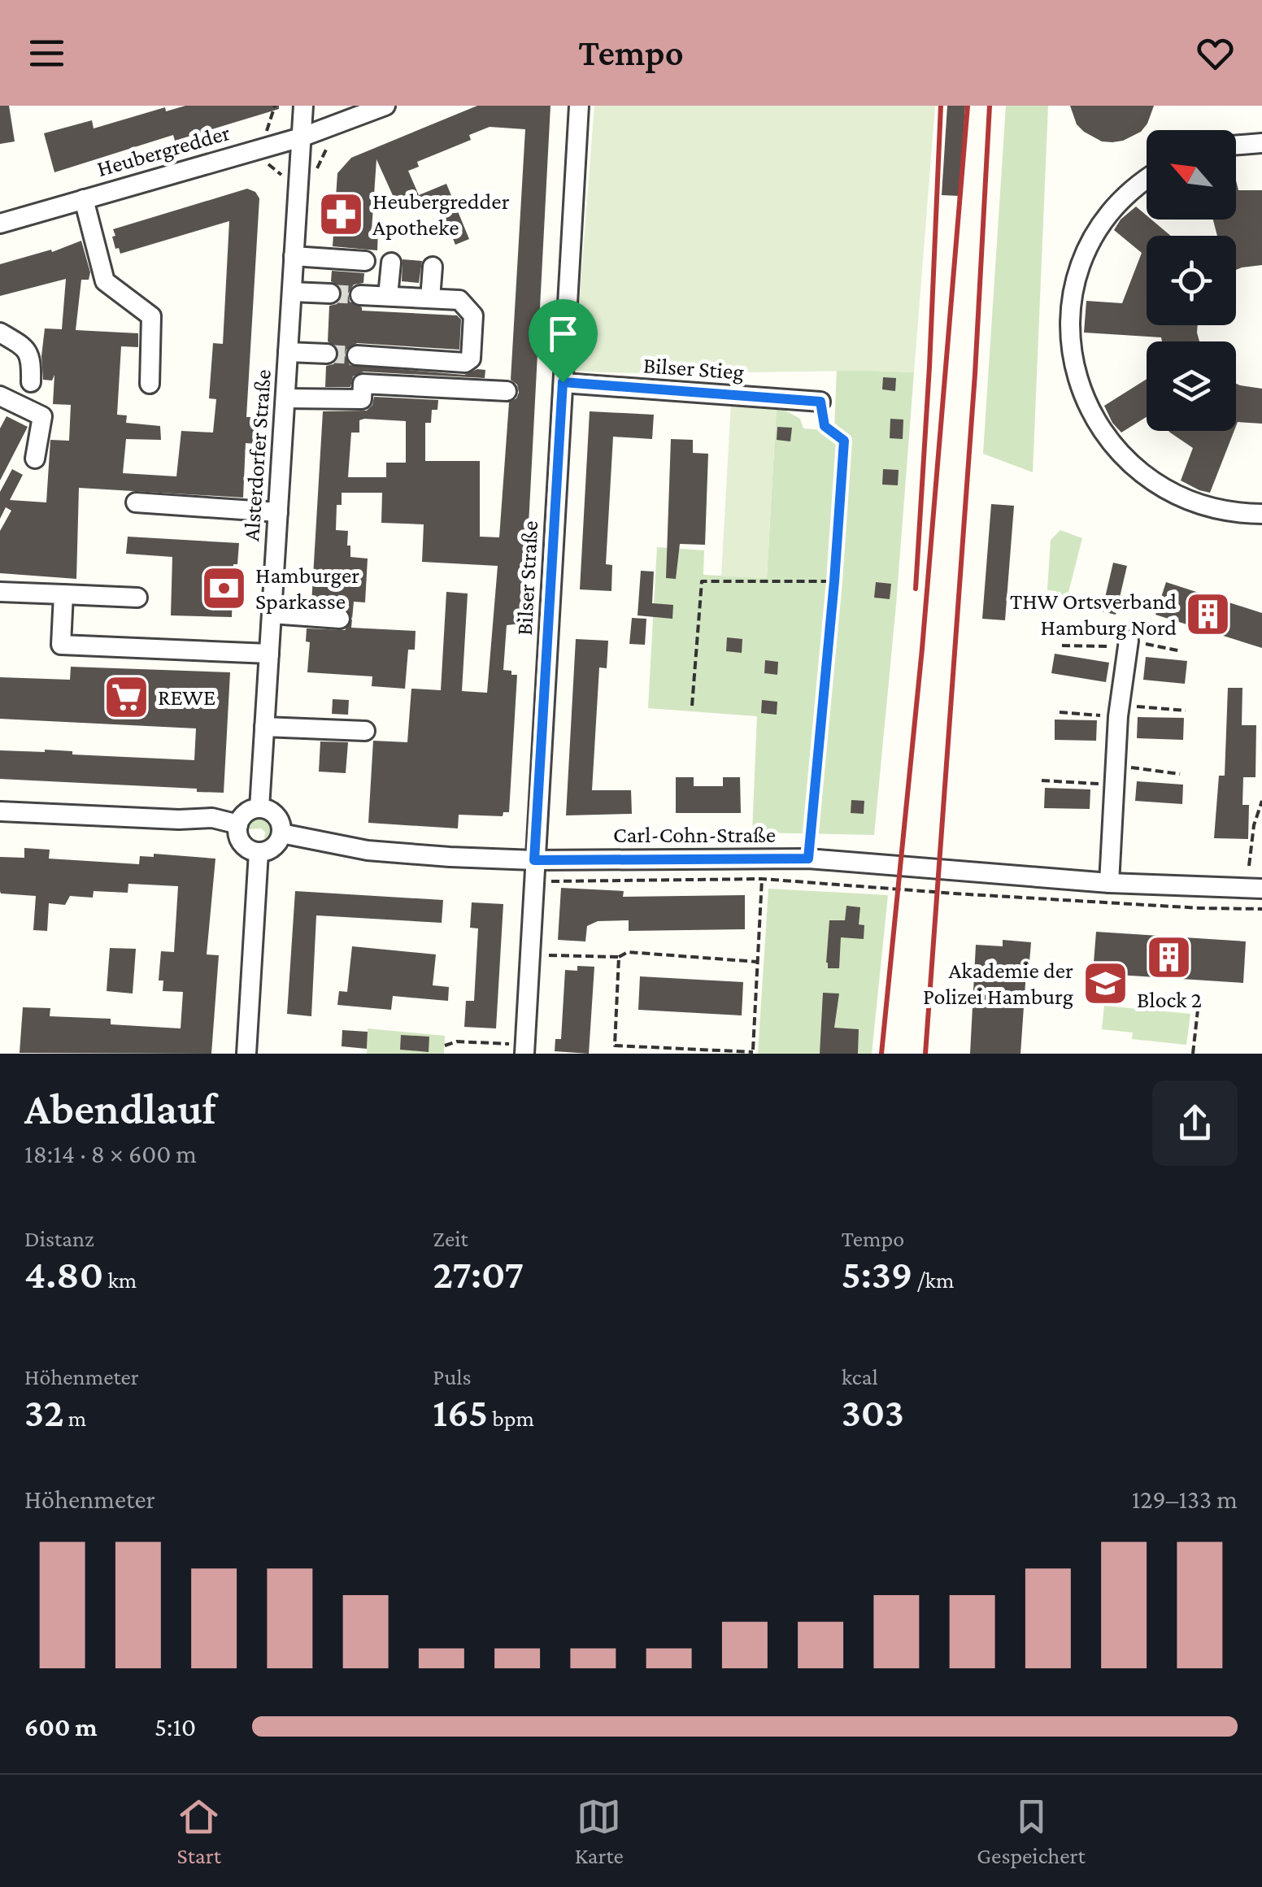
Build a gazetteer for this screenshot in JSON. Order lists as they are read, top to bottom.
{
  "streets": {
    "street": [
      "Heubergredder",
      "Bilser Stieg",
      "Alsterdorfer Straße",
      "Bilser Straße",
      "Carl-Cohn-Straße"
    ]
  },
  "crossings": [
    ["Heubergredder", "Alsterdorfer Straße"],
    ["Bilser Stieg", "Bilser Straße"],
    ["Alsterdorfer Straße", "Carl-Cohn-Straße"],
    ["Bilser Straße", "Carl-Cohn-Straße"]
  ],
  "places": {
    "pharmacy": ["Heubergredder Apotheke"],
    "bank": ["Hamburger Sparkasse"],
    "building": ["THW Ortsverband Hamburg Nord", "Block 2"],
    "supermarket": ["REWE"],
    "school or university": ["Akademie der Polizei Hamburg"]
  },
  "north": "top left",
  "page": {
    "header": "Tempo",
    "heading": ["Abendlauf", "18:14 · 8 × 600 m"],
    "stats": [
      ["Distanz", "4.80 km"],
      ["Zeit", "27:07"],
      ["Tempo", "5:39 /km"],
      ["Höhenmeter", "32 m"],
      ["Puls", "165 bpm"],
      ["kcal", "303"]
    ],
    "chart": ["Höhenmeter", "129–133 m"],
    "list": [
      {
        "name": "600 m",
        "note": "5:10"
      }
    ],
    "tabs": ["Start", "Karte", "Gespeichert"]
  }
}
